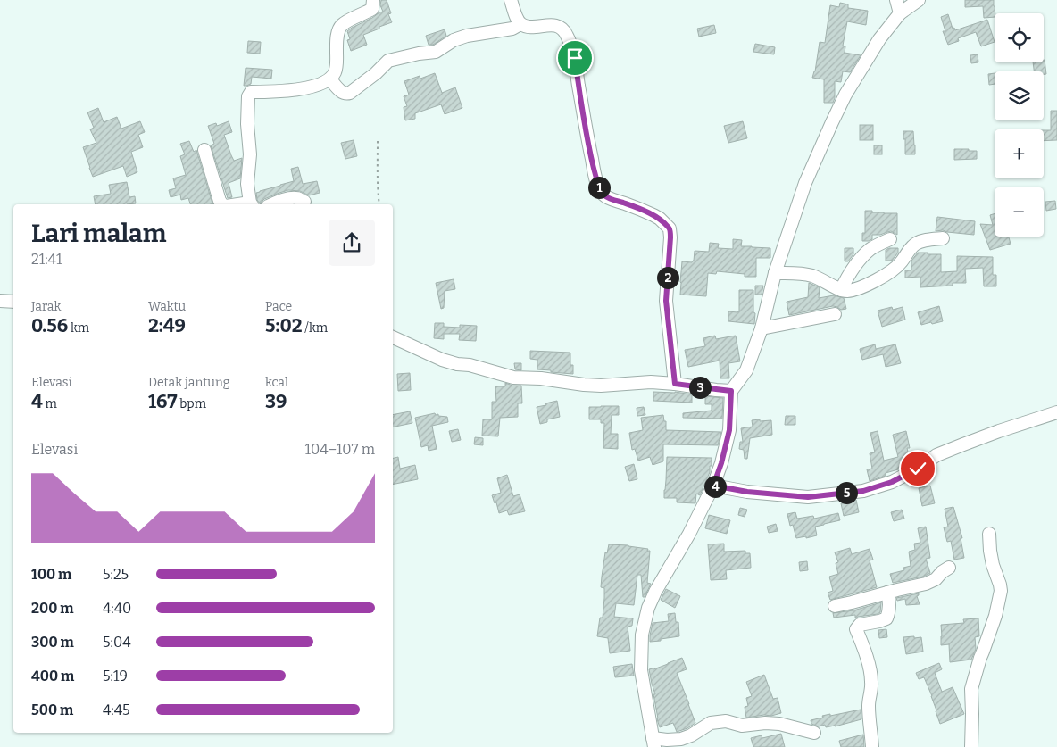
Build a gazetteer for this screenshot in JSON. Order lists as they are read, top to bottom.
{
  "page": {
    "map_buttons": ["+", "−"],
    "pins": [
      "1",
      "2",
      "3",
      "4",
      "5"
    ],
    "heading": ["Lari malam", "21:41"],
    "stats": [
      ["Jarak", "0.56 km"],
      ["Waktu", "2:49"],
      ["Pace", "5:02 /km"],
      ["Elevasi", "4 m"],
      ["Detak jantung", "167 bpm"],
      ["kcal", "39"]
    ],
    "chart": ["Elevasi", "104–107 m"],
    "list": [
      {
        "name": "100 m",
        "note": "5:25"
      },
      {
        "name": "200 m",
        "note": "4:40"
      },
      {
        "name": "300 m",
        "note": "5:04"
      },
      {
        "name": "400 m",
        "note": "5:19"
      },
      {
        "name": "500 m",
        "note": "4:45"
      }
    ]
  }
}
